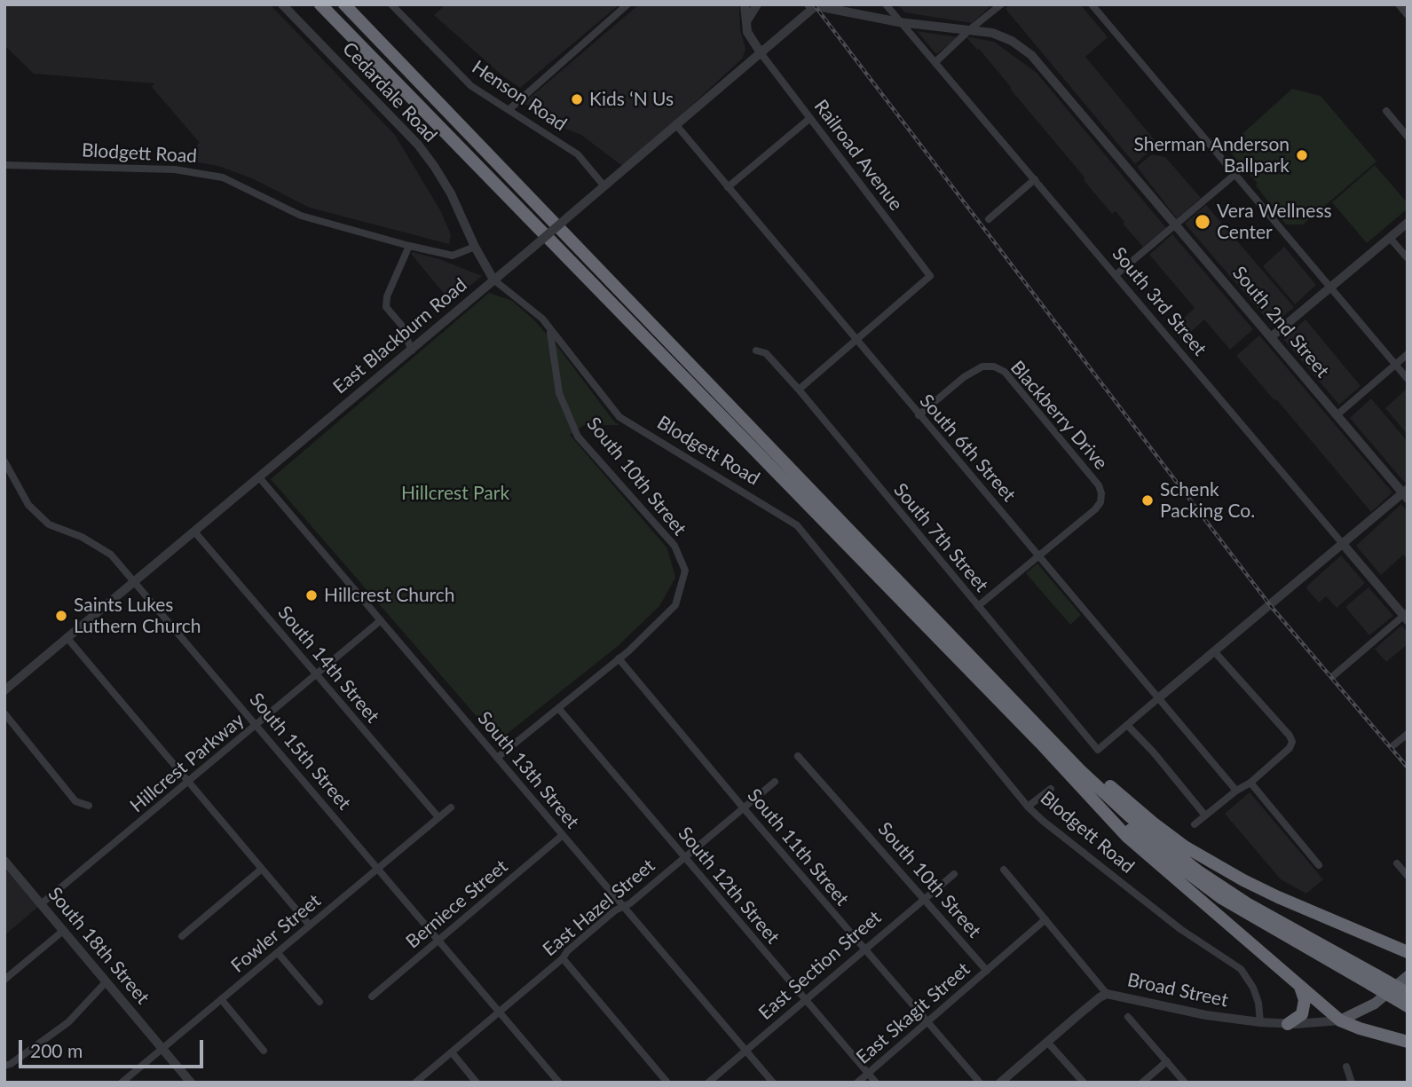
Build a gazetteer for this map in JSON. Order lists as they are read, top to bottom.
{
  "streets": {
    "main road": ["Broad Street"],
    "street": [
      "Cedardale Road",
      "Henson Road",
      "Blodgett Road",
      "Railroad Avenue",
      "South 3rd Street",
      "South 2nd Street",
      "East Blackburn Road",
      "Blackberry Drive",
      "South 6th Street",
      "South 10th Street",
      "South 7th Street",
      "South 14th Street",
      "South 15th Street",
      "Hillcrest Parkway",
      "South 13th Street",
      "South 11th Street",
      "South 12th Street",
      "Berniece Street",
      "East Hazel Street",
      "Fowler Street",
      "South 18th Street",
      "East Section Street",
      "East Skagit Street"
    ]
  },
  "crossings": [
    ["Cedardale Road", "Blodgett Road"],
    ["Henson Road", "East Blackburn Road"],
    ["Blodgett Road", "East Blackburn Road"],
    ["Blodgett Road", "South 10th Street"],
    ["Blodgett Road", "Broad Street"],
    ["Railroad Avenue", "East Blackburn Road"],
    ["Railroad Avenue", "South 6th Street"],
    ["South 3rd Street", "South 2nd Street"],
    ["South 2nd Street", "East Blackburn Road"],
    ["East Blackburn Road", "South 6th Street"],
    ["East Blackburn Road", "South 14th Street"],
    ["East Blackburn Road", "South 15th Street"],
    ["East Blackburn Road", "South 13th Street"],
    ["Blackberry Drive", "South 6th Street"],
    ["South 10th Street", "South 11th Street"],
    ["South 10th Street", "East Section Street"],
    ["South 10th Street", "East Skagit Street"],
    ["South 14th Street", "Hillcrest Parkway"],
    ["South 14th Street", "Fowler Street"],
    ["South 15th Street", "Hillcrest Parkway"],
    ["South 15th Street", "Berniece Street"],
    ["South 15th Street", "East Hazel Street"],
    ["South 15th Street", "Fowler Street"],
    ["Hillcrest Parkway", "South 13th Street"],
    ["Hillcrest Parkway", "South 18th Street"],
    ["South 13th Street", "Berniece Street"],
    ["South 13th Street", "East Hazel Street"],
    ["South 13th Street", "East Section Street"],
    ["South 11th Street", "East Hazel Street"],
    ["South 11th Street", "East Section Street"],
    ["South 11th Street", "East Skagit Street"],
    ["South 12th Street", "East Hazel Street"],
    ["South 12th Street", "East Section Street"],
    ["South 12th Street", "East Skagit Street"],
    ["Fowler Street", "South 18th Street"]
  ],
  "parks": ["Hillcrest Park"],
  "places": [
    "Kids ‘N Us",
    "Sherman Anderson Ballpark",
    "Vera Wellness Center",
    "Schenk Packing Co.",
    "Hillcrest Church",
    "Saints Lukes Luthern Church"
  ],
  "scale_bar": "200 m"
}
